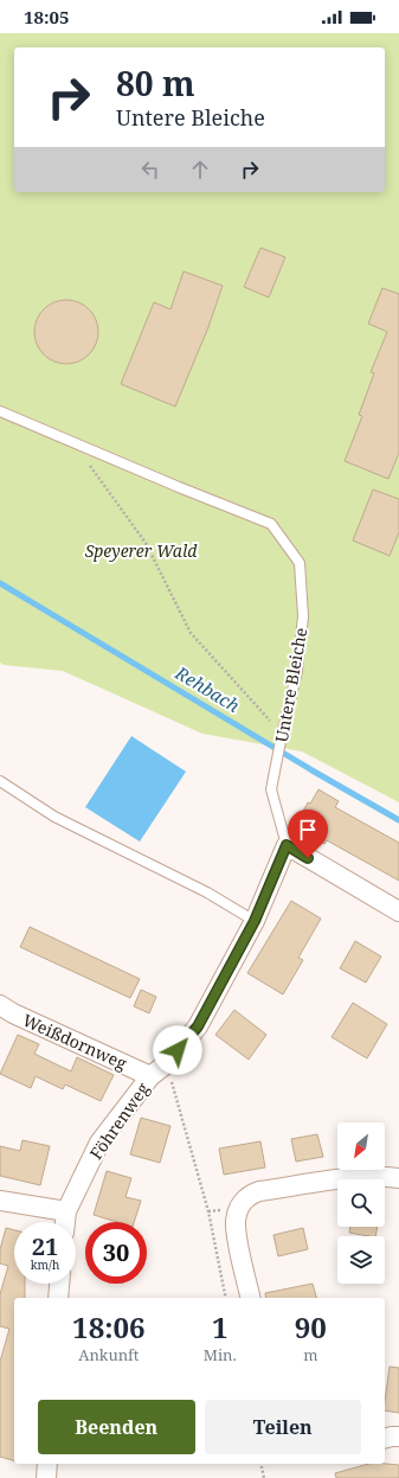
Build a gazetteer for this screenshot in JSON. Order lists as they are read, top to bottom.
{
  "streets": {
    "street": ["Weißdornweg", "Föhrenweg"],
    "lane": ["Untere Bleiche"]
  },
  "crossings": [
    ["Untere Bleiche", "Föhrenweg"],
    ["Weißdornweg", "Föhrenweg"]
  ],
  "water": ["Rehbach"],
  "parks": ["Speyerer Wald"],
  "north": "bottom left",
  "page": {
    "status": "18:05",
    "turn": ["80 m", "Untere Bleiche"],
    "speed": "21 km/h",
    "limit": "30",
    "eta": [
      "18:06",
      "Ankunft",
      "1",
      "Min.",
      "90",
      "m"
    ],
    "buttons": ["Beenden", "Teilen"]
  }
}
